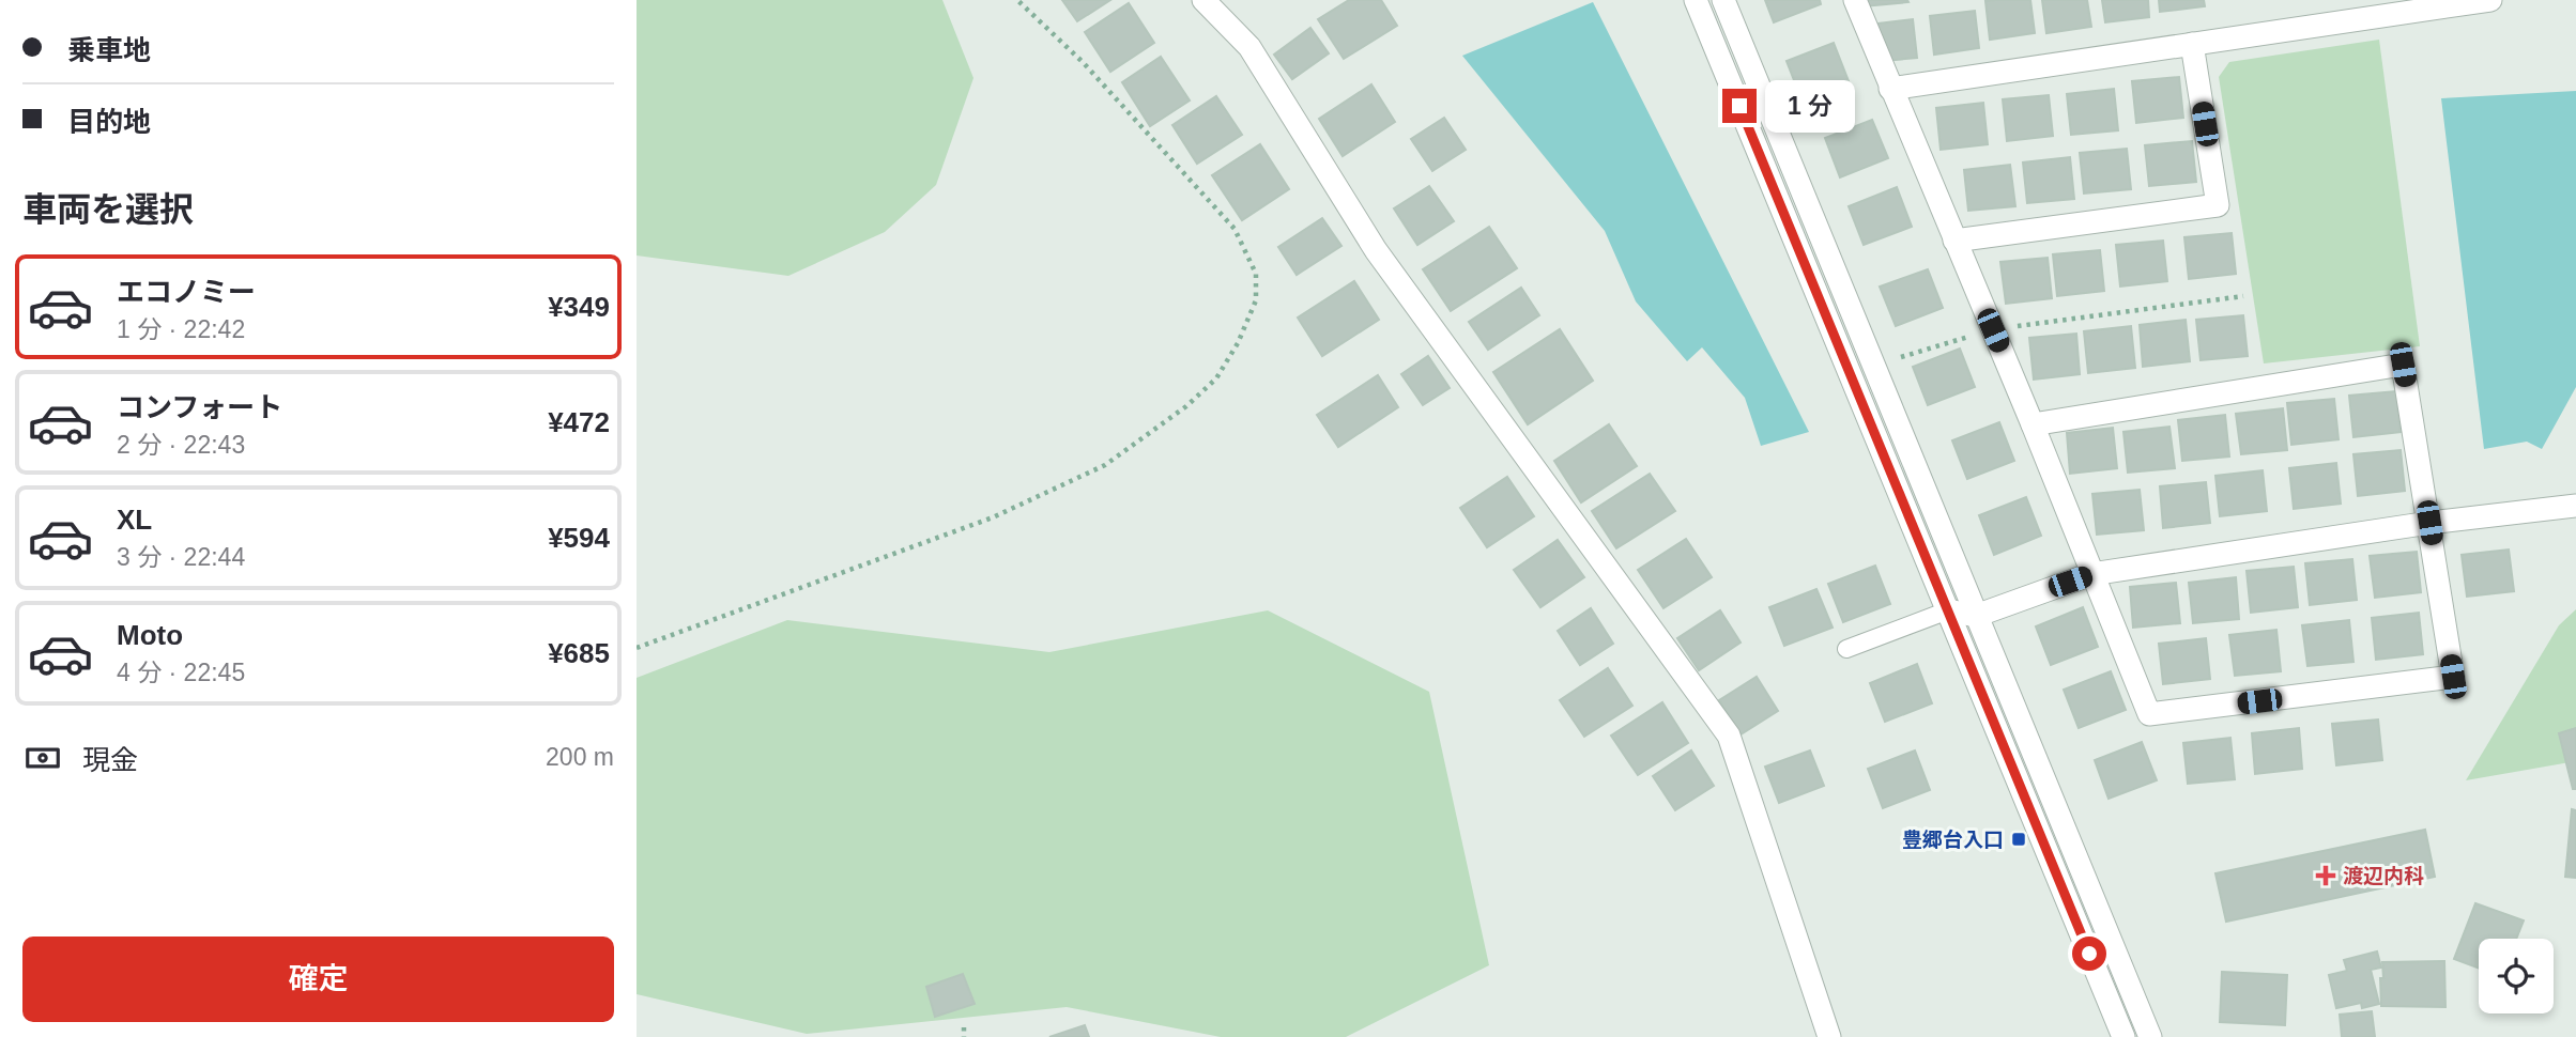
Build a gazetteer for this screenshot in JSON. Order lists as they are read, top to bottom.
{
  "places": {
    "transit": ["豊郷台入口"],
    "health": ["渡辺内科"]
  },
  "page": {
    "banner": ["乗車地", "目的地"],
    "bubble": "1 分",
    "heading": "車両を選択",
    "list": [
      {
        "name": "エコノミー",
        "note": "1 分 · 22:42",
        "value": "¥349"
      },
      {
        "name": "コンフォート",
        "note": "2 分 · 22:43",
        "value": "¥472"
      },
      {
        "name": "XL",
        "note": "3 分 · 22:44",
        "value": "¥594"
      },
      {
        "name": "Moto",
        "note": "4 分 · 22:45",
        "value": "¥685"
      }
    ],
    "pay": ["現金", "200 m"],
    "buttons": "確定"
  }
}
